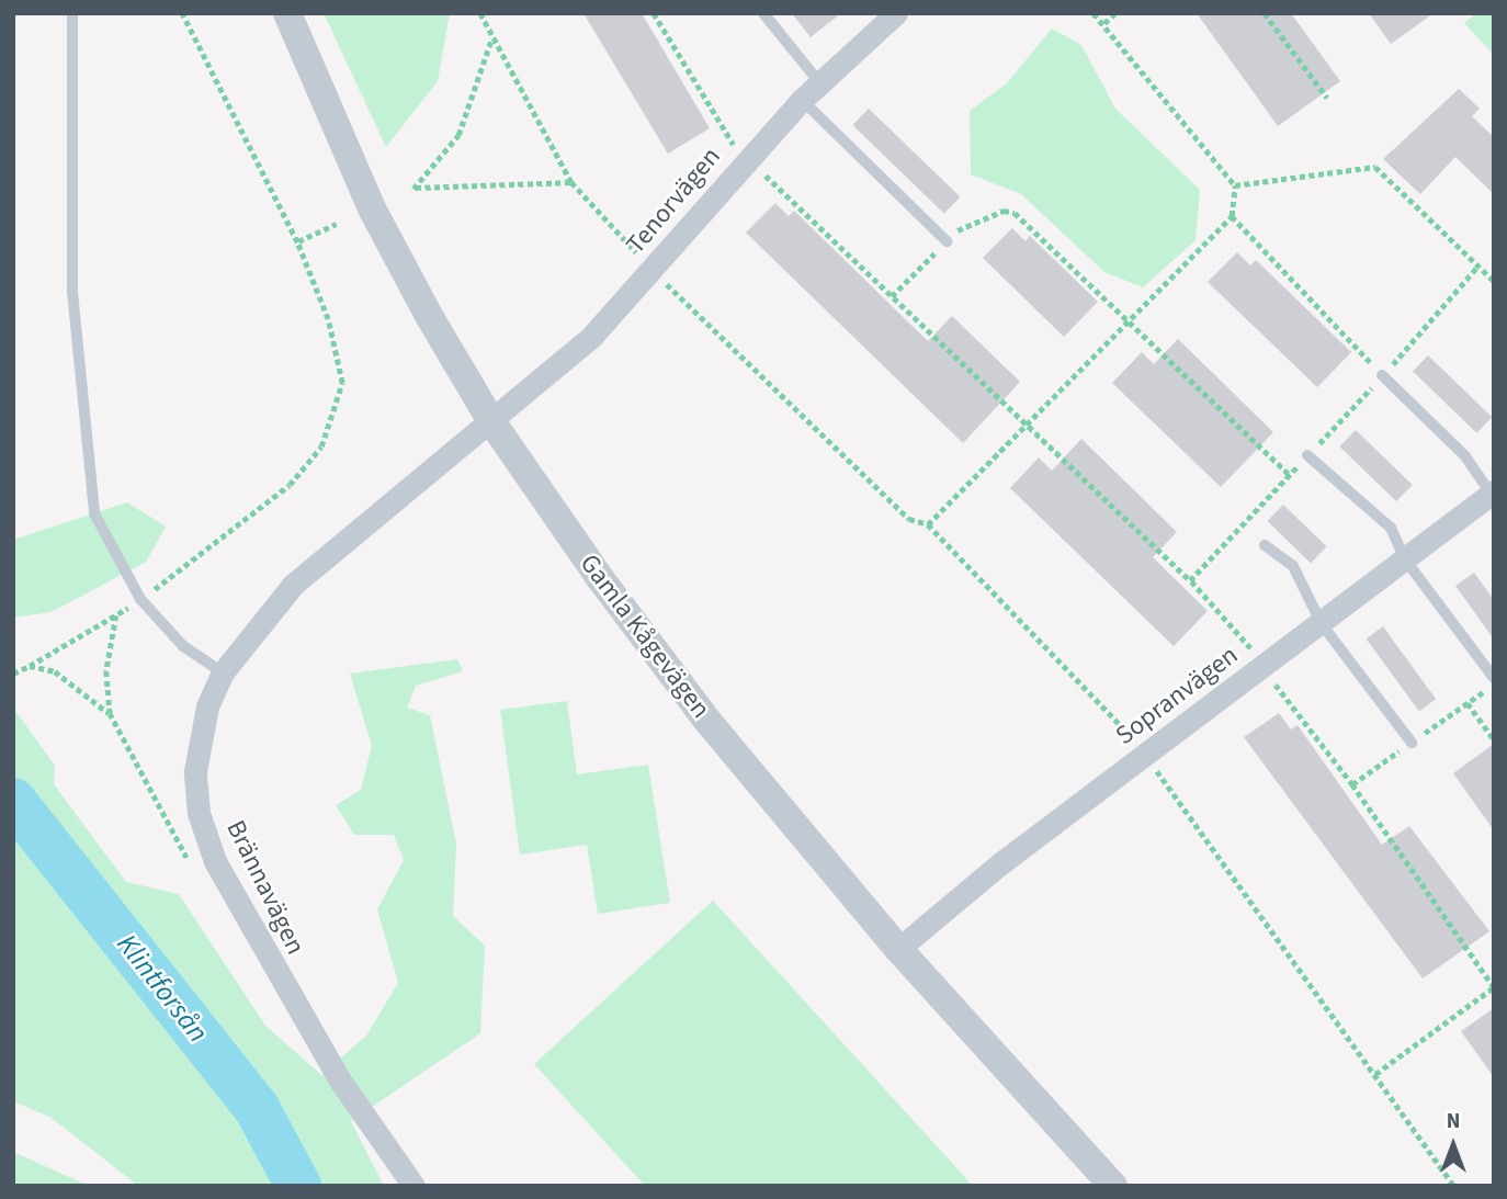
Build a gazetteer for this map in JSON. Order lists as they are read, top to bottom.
{
  "streets": {
    "street": [
      "Tenorvägen",
      "Gamla Kågevägen",
      "Sopranvägen",
      "Brännavägen"
    ]
  },
  "crossings": [
    ["Tenorvägen", "Gamla Kågevägen"],
    ["Tenorvägen", "Brännavägen"],
    ["Gamla Kågevägen", "Sopranvägen"],
    ["Gamla Kågevägen", "Brännavägen"]
  ],
  "water": ["Klintforsån"],
  "north": "top"
}
